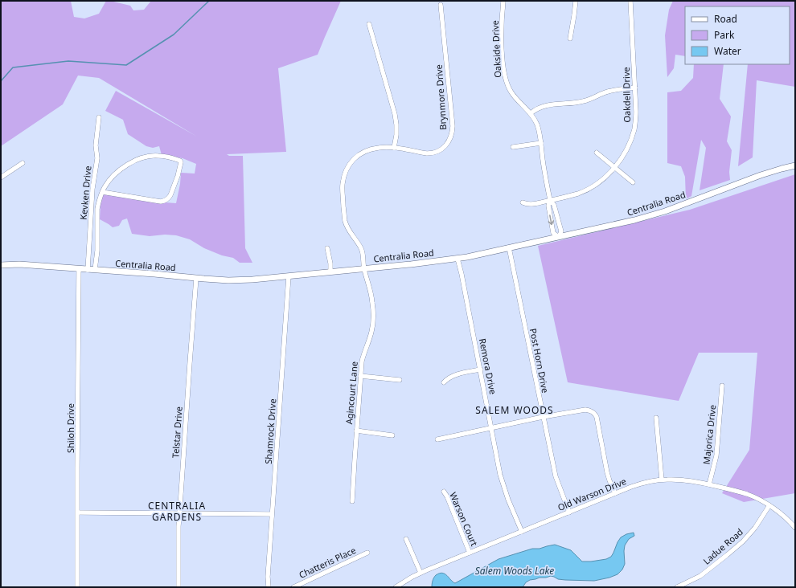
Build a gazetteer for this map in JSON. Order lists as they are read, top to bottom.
{
  "streets": {
    "main road": ["Centralia Road"],
    "street": [
      "Oakside Drive",
      "Oakdell Drive",
      "Brynmore Drive",
      "Kevken Drive",
      "Post Horn Drive",
      "Remora Drive",
      "Agincourt Lane",
      "Shiloh Drive",
      "Shamrock Drive",
      "Telstar Drive",
      "Majorica Drive",
      "Old Warson Drive",
      "Warson Court",
      "Ladue Road",
      "Chatteris Place"
    ]
  },
  "crossings": [
    ["Oakside Drive", "Oakdell Drive"],
    ["Oakside Drive", "Centralia Road"],
    ["Brynmore Drive", "Centralia Road"],
    ["Brynmore Drive", "Agincourt Lane"],
    ["Kevken Drive", "Centralia Road"],
    ["Centralia Road", "Post Horn Drive"],
    ["Centralia Road", "Remora Drive"],
    ["Centralia Road", "Agincourt Lane"],
    ["Centralia Road", "Shiloh Drive"],
    ["Centralia Road", "Shamrock Drive"],
    ["Centralia Road", "Telstar Drive"],
    ["Post Horn Drive", "Old Warson Drive"],
    ["Remora Drive", "Old Warson Drive"],
    ["Majorica Drive", "Old Warson Drive"],
    ["Old Warson Drive", "Warson Court"],
    ["Old Warson Drive", "Ladue Road"]
  ],
  "districts": ["SALEM WOODS", "CENTRALIA GARDENS"],
  "water": ["Salem Woods Lake"],
  "legend": ["Road", "Park", "Water"]
}
